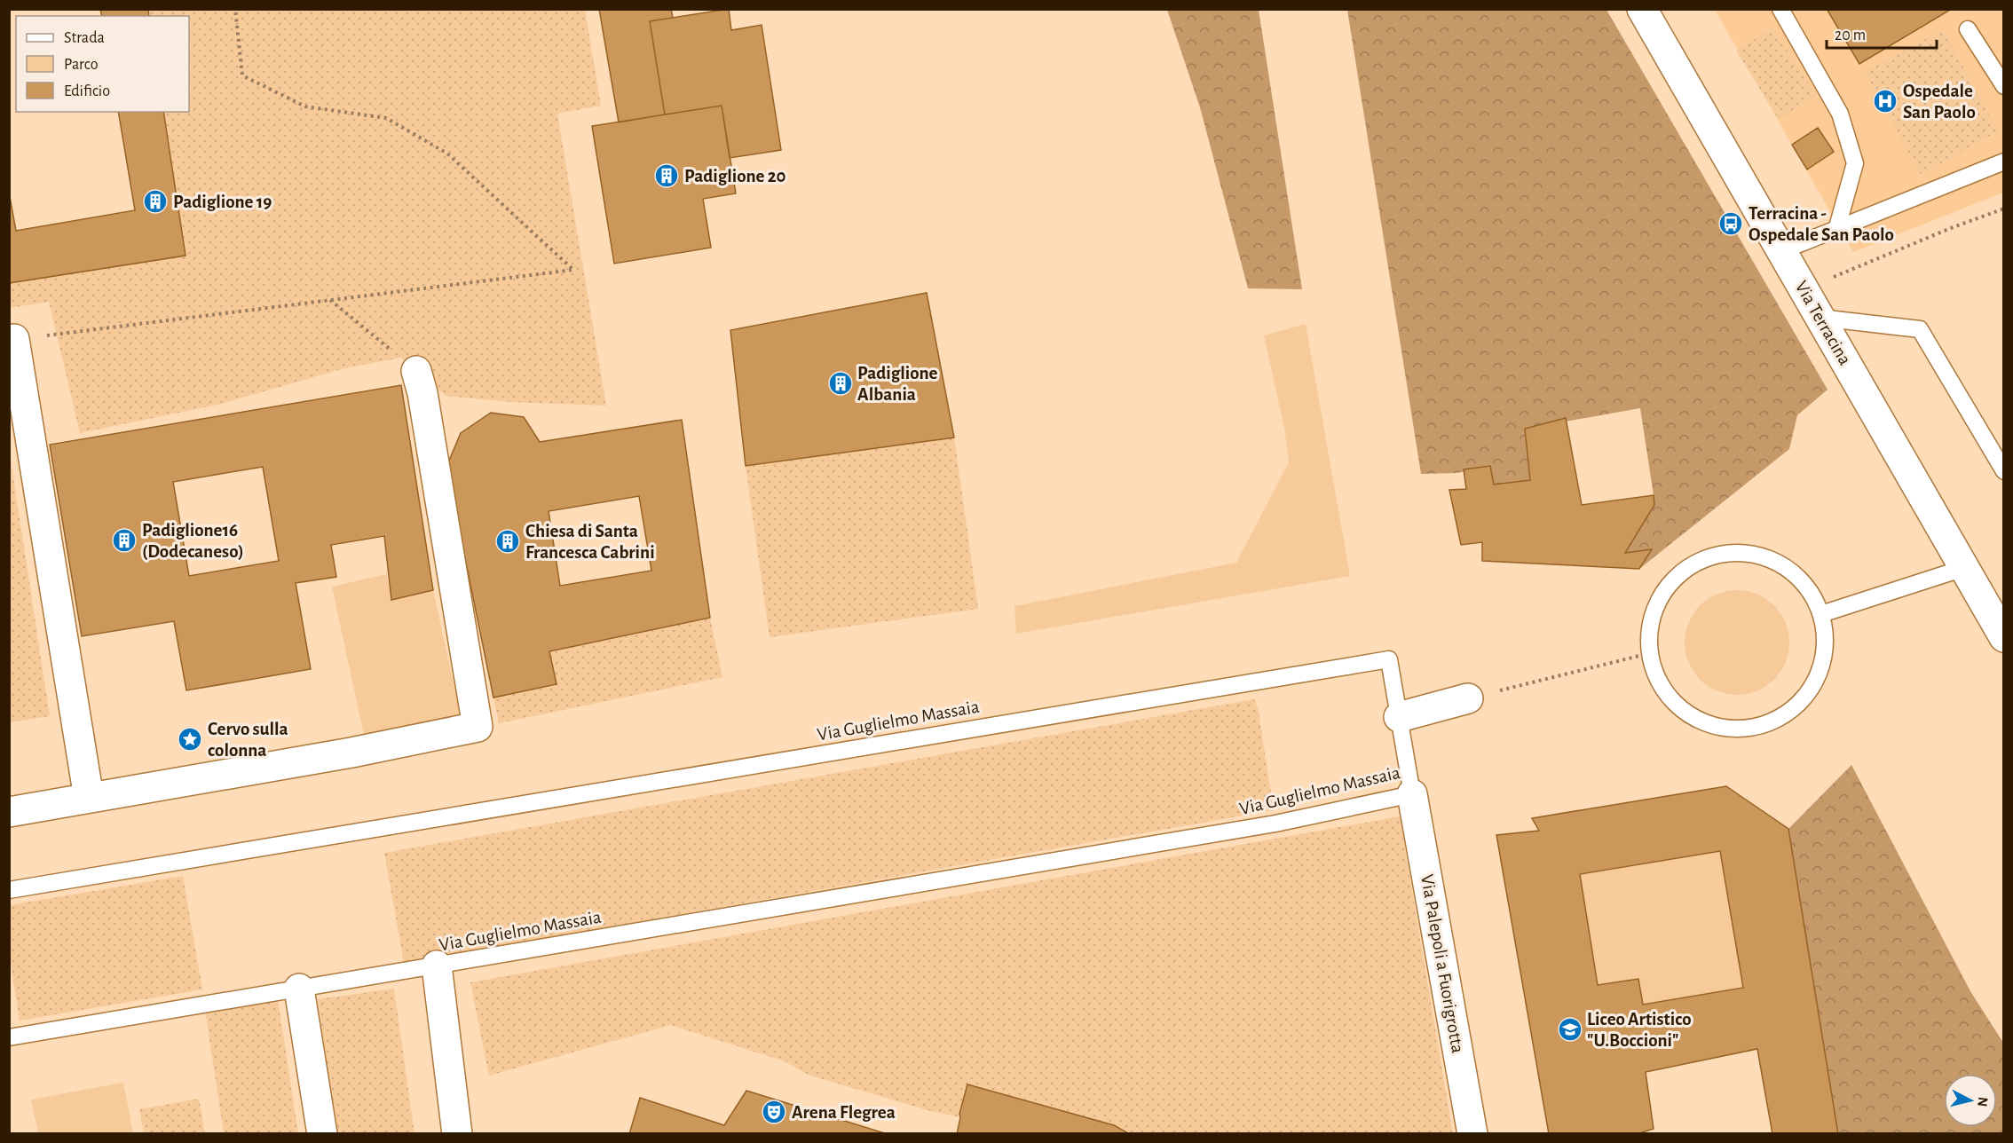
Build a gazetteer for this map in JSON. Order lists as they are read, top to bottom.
{
  "streets": {
    "street": ["Via Terracina", "Via Palepoli a Fuorigrotta"],
    "lane": ["Via Guglielmo Massaia"]
  },
  "crossings": [
    ["Via Guglielmo Massaia", "Via Palepoli a Fuorigrotta"]
  ],
  "places": {
    "hospital": ["Ospedale San Paolo"],
    "building": [
      "Padiglione 20",
      "Padiglione 19",
      "Padiglione Albania",
      "Padiglione16 (Dodecaneso)",
      "Chiesa di Santa Francesca Cabrini"
    ],
    "bus stop": ["Terracina - Ospedale San Paolo"],
    "place": ["Cervo sulla colonna"],
    "school or university": ["Liceo Artistico \"U.Boccioni\""],
    "theatre": ["Arena Flegrea"]
  },
  "legend": ["Strada", "Parco", "Edificio"],
  "scale_bar": "20 m",
  "north": "right"
}
